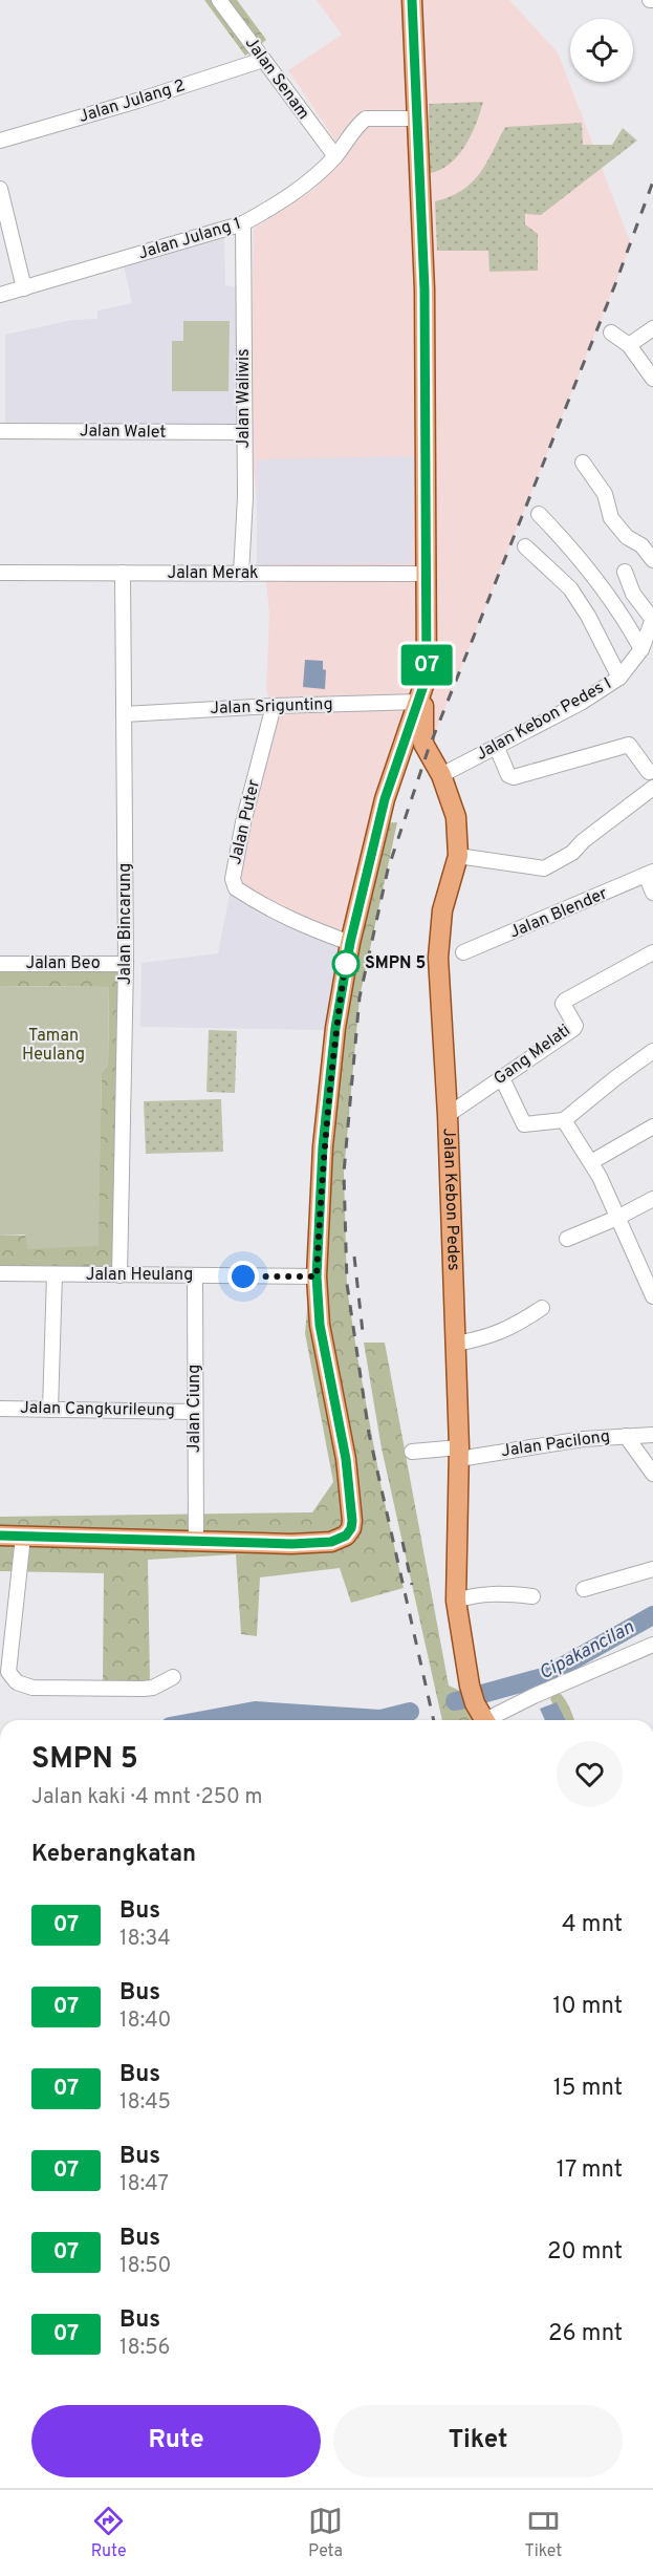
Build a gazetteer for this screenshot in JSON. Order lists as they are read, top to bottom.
{
  "streets": {
    "main road": ["Jalan Kebon Pedes"],
    "street": [
      "Jalan Senam",
      "Jalan Julang 2",
      "Jalan Julang 1",
      "Jalan Waliwis",
      "Jalan Walet",
      "Jalan Merak",
      "Jalan Srigunting",
      "Jalan Kebon Pedes I",
      "Jalan Puter",
      "Jalan Blender",
      "Jalan Bincarung",
      "Jalan Beo",
      "Gang Melati",
      "Jalan Heulang",
      "Jalan Ciung",
      "Jalan Cangkurileung",
      "Jalan Pacilong"
    ]
  },
  "crossings": [
    ["Jalan Senam", "Jalan Julang 2"],
    ["Jalan Senam", "Jalan Julang 1"],
    ["Jalan Julang 1", "Jalan Waliwis"],
    ["Jalan Waliwis", "Jalan Walet"],
    ["Jalan Waliwis", "Jalan Merak"],
    ["Jalan Merak", "Jalan Bincarung"],
    ["Jalan Srigunting", "Jalan Puter"],
    ["Jalan Srigunting", "Jalan Bincarung"],
    ["Jalan Kebon Pedes I", "Jalan Kebon Pedes"],
    ["Jalan Blender", "Jalan Kebon Pedes"],
    ["Jalan Bincarung", "Jalan Beo"],
    ["Jalan Bincarung", "Jalan Heulang"],
    ["Gang Melati", "Jalan Kebon Pedes"],
    ["Jalan Kebon Pedes", "Jalan Pacilong"],
    ["Jalan Heulang", "Jalan Ciung"],
    ["Jalan Ciung", "Jalan Cangkurileung"]
  ],
  "water": ["Cipakancilan"],
  "parks": ["Taman Heulang"],
  "places": ["SMPN 5"],
  "lines": ["bus line 07"],
  "page": {
    "on_map": "07",
    "heading": [
      ["SMPN 5", "Jalan kaki · 4 mnt · 250 m"],
      "Keberangkatan"
    ],
    "list": [
      {
        "mark": "07",
        "name": "Bus",
        "note": "18:34",
        "value": "4 mnt"
      },
      {
        "mark": "07",
        "name": "Bus",
        "note": "18:40",
        "value": "10 mnt"
      },
      {
        "mark": "07",
        "name": "Bus",
        "note": "18:45",
        "value": "15 mnt"
      },
      {
        "mark": "07",
        "name": "Bus",
        "note": "18:47",
        "value": "17 mnt"
      },
      {
        "mark": "07",
        "name": "Bus",
        "note": "18:50",
        "value": "20 mnt"
      },
      {
        "mark": "07",
        "name": "Bus",
        "note": "18:56",
        "value": "26 mnt"
      }
    ],
    "buttons": ["Rute", "Tiket"],
    "tabs": ["Rute", "Peta", "Tiket"]
  }
}
